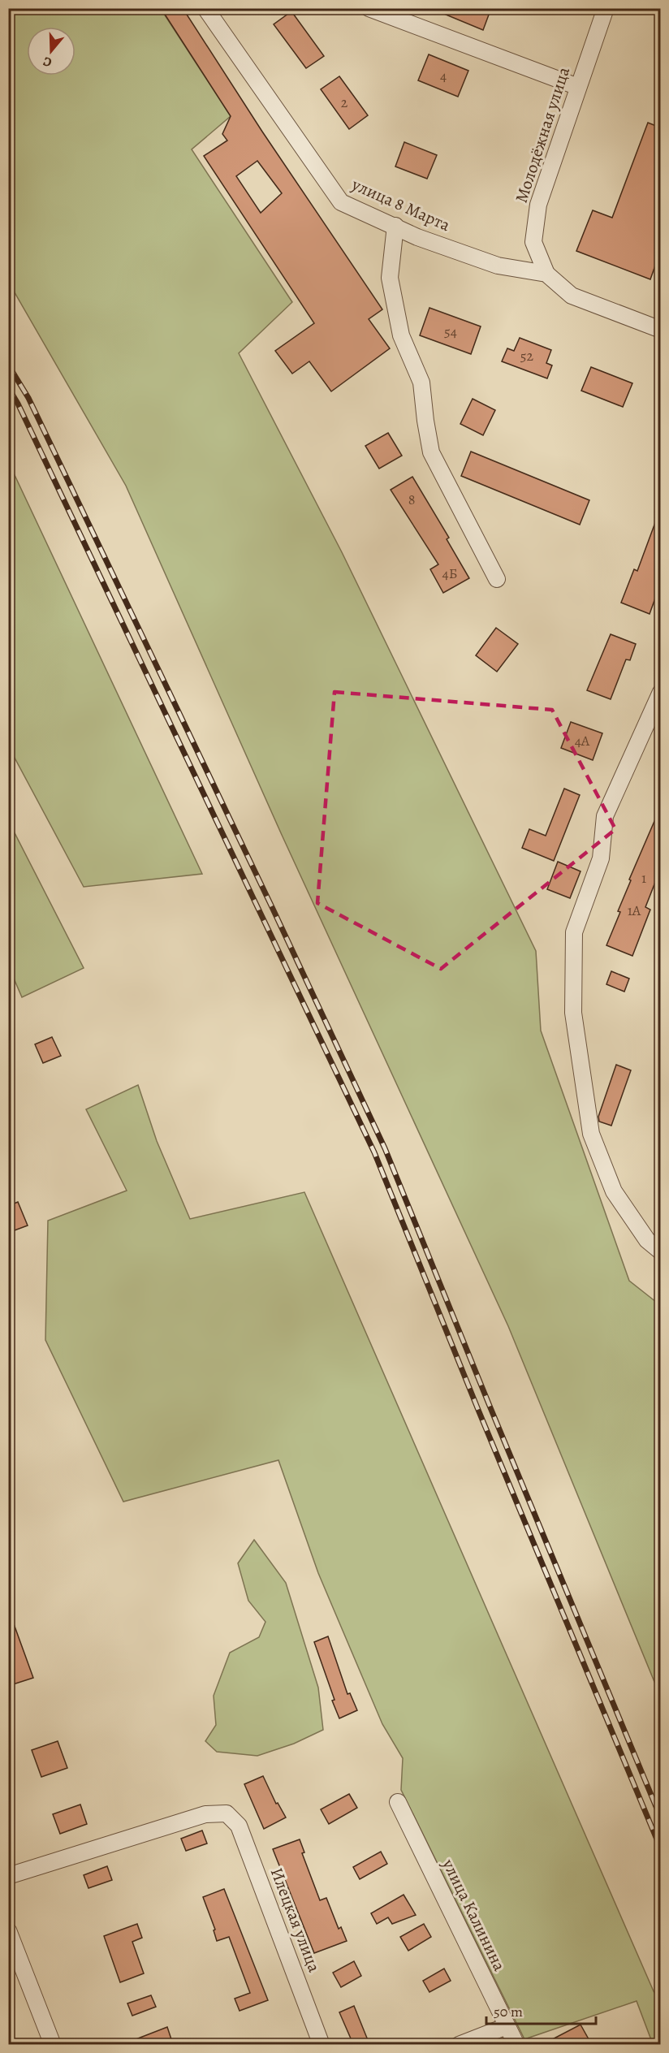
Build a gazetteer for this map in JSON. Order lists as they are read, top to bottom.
{
  "streets": {
    "street": [
      "Молодёжная улица",
      "улица 8 Марта",
      "улица Калинина",
      "Илецкая улица"
    ]
  },
  "crossings": [
    ["Молодёжная улица", "улица 8 Марта"]
  ],
  "house_numbers": [
    "4",
    "2",
    "54",
    "52",
    "8",
    "4Б",
    "4А",
    "1",
    "1А"
  ],
  "scale_bar": "50 m",
  "north": "bottom"
}
